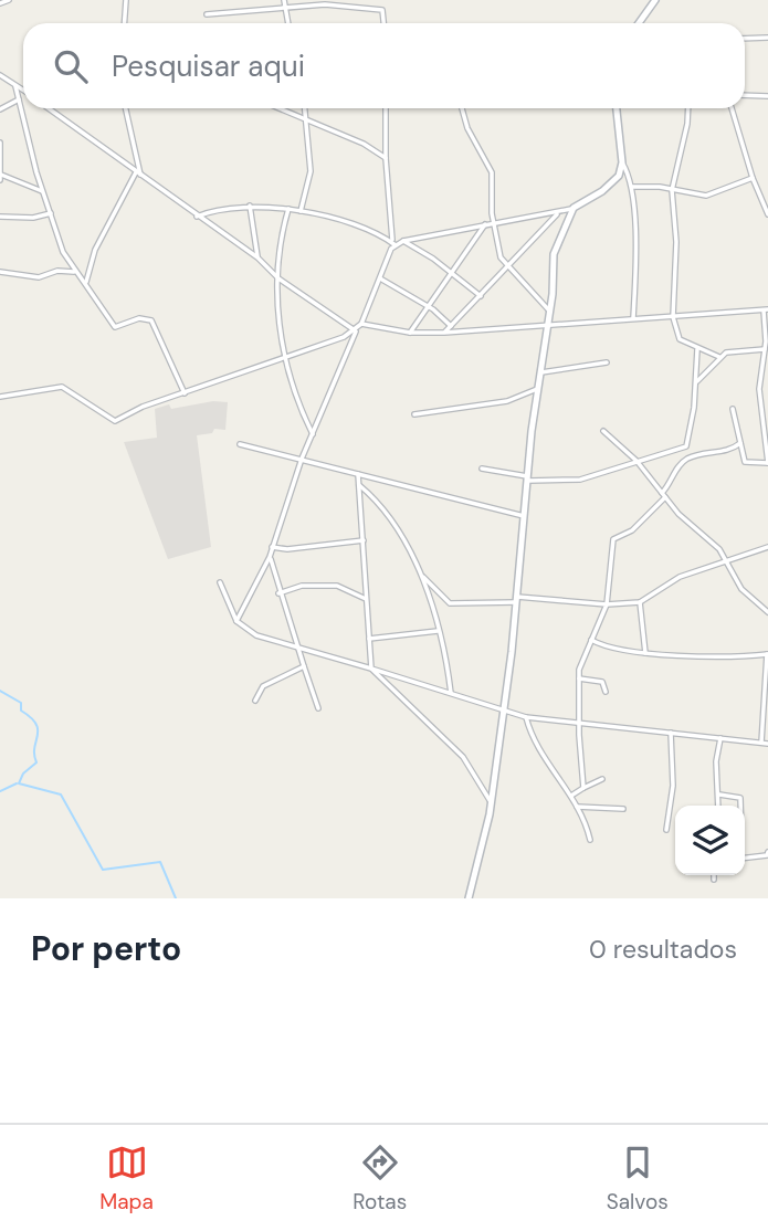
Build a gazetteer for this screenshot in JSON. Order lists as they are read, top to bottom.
{
  "page": {
    "search": "Pesquisar aqui",
    "heading": ["Por perto", "0 resultados"],
    "nav": ["Mapa", "Rotas", "Salvos"]
  }
}
